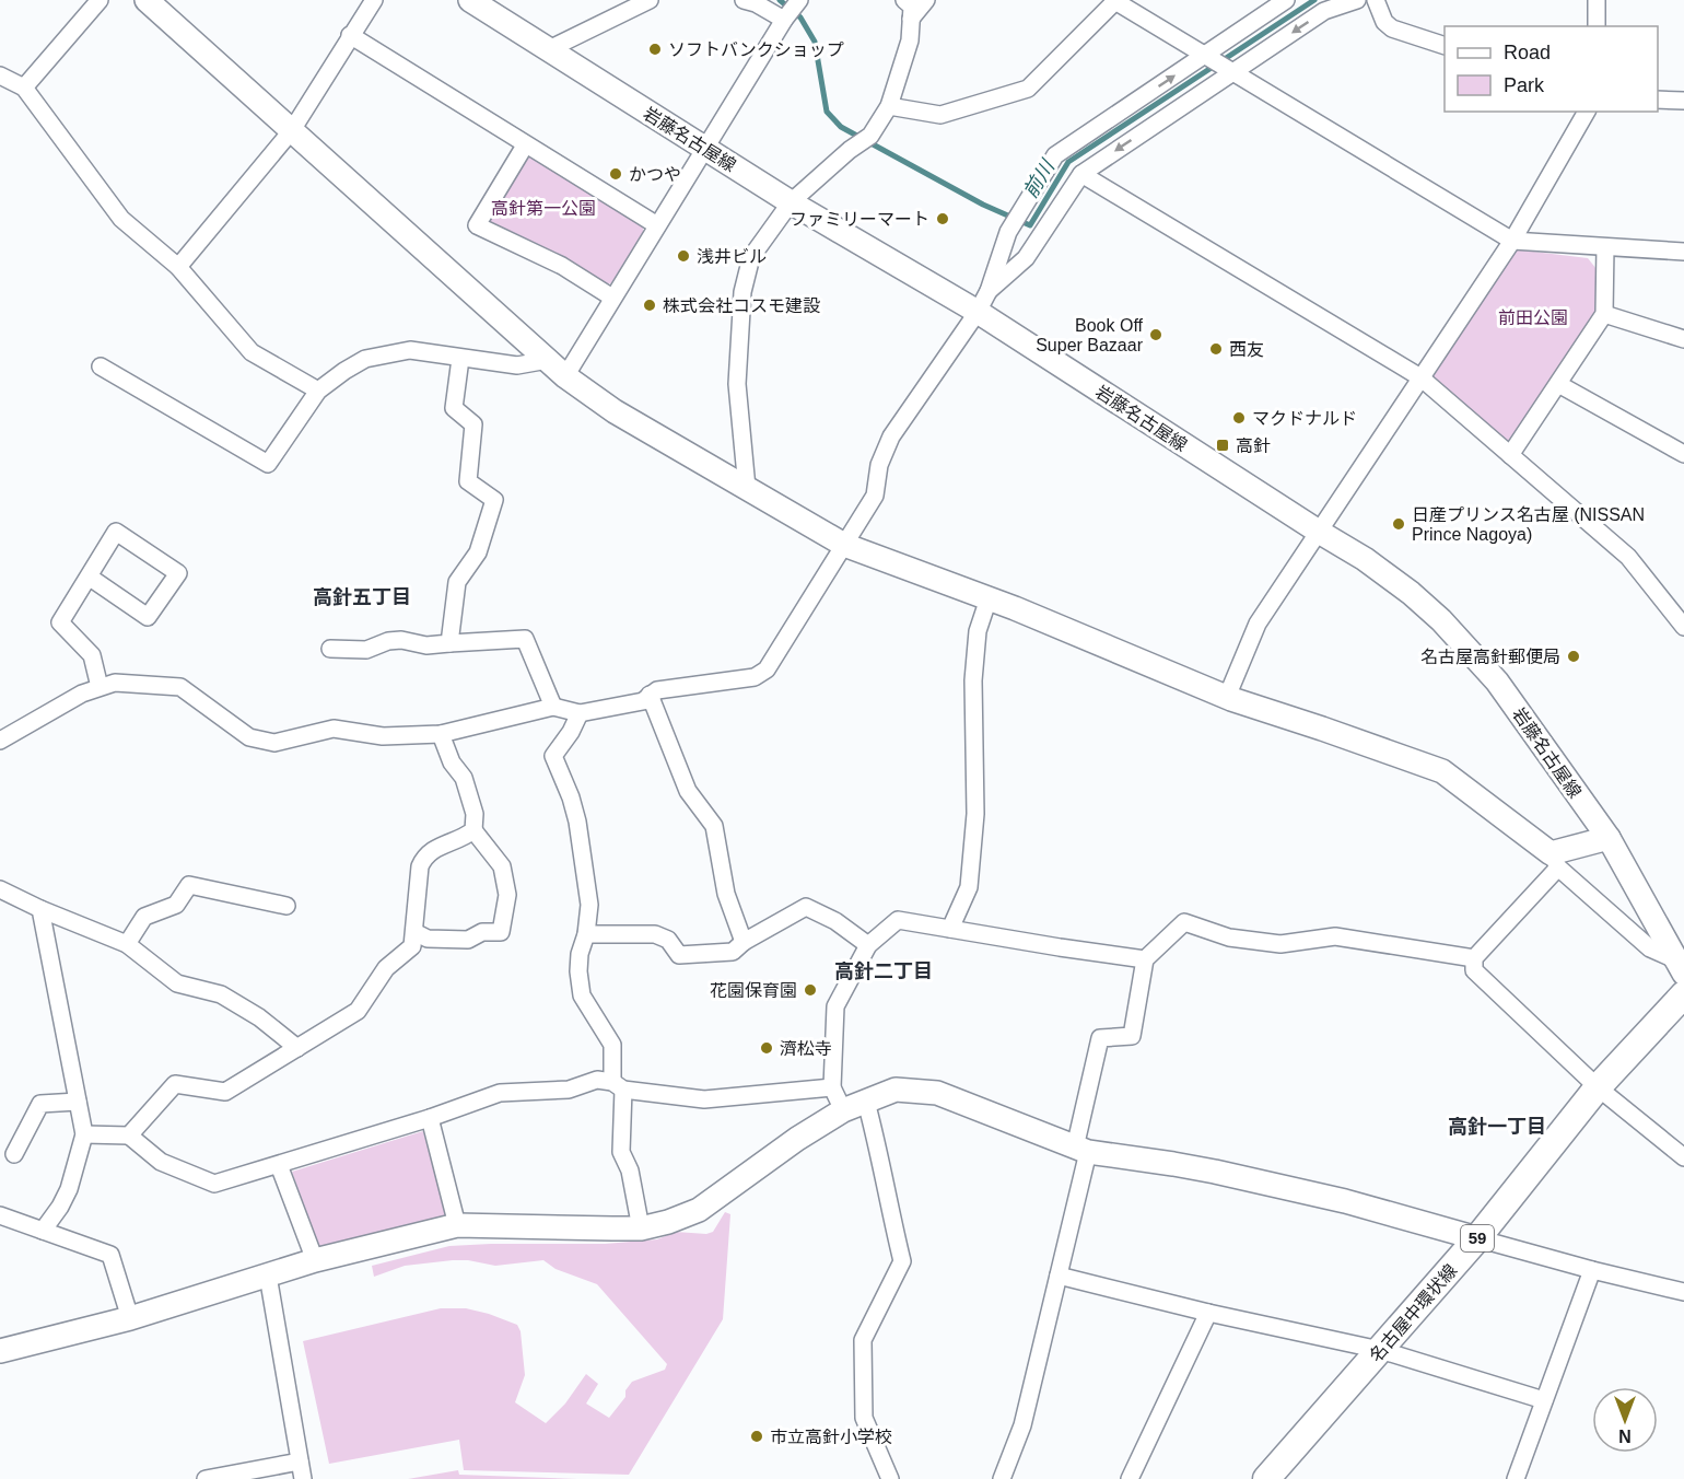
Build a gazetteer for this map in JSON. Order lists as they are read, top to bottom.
{
  "streets": {
    "main road": ["59", "名古屋中環状線"],
    "street": ["岩藤名古屋線"]
  },
  "districts": ["高針五丁目", "高針二丁目", "高針一丁目"],
  "water": ["前川"],
  "parks": ["高針第一公園", "前田公園"],
  "places": {
    "other": [
      "ソフトバンクショップ",
      "かつや",
      "ファミリーマート",
      "浅井ビル",
      "株式会社コスモ建設",
      "Book Off Super Bazaar",
      "西友",
      "マクドナルド",
      "日産プリンス名古屋 (NISSAN Prince Nagoya)",
      "名古屋高針郵便局",
      "花園保育園",
      "濟松寺",
      "市立高針小学校"
    ],
    "transit": ["高針"]
  },
  "legend": ["Road", "Park"],
  "north": "bottom"
}
